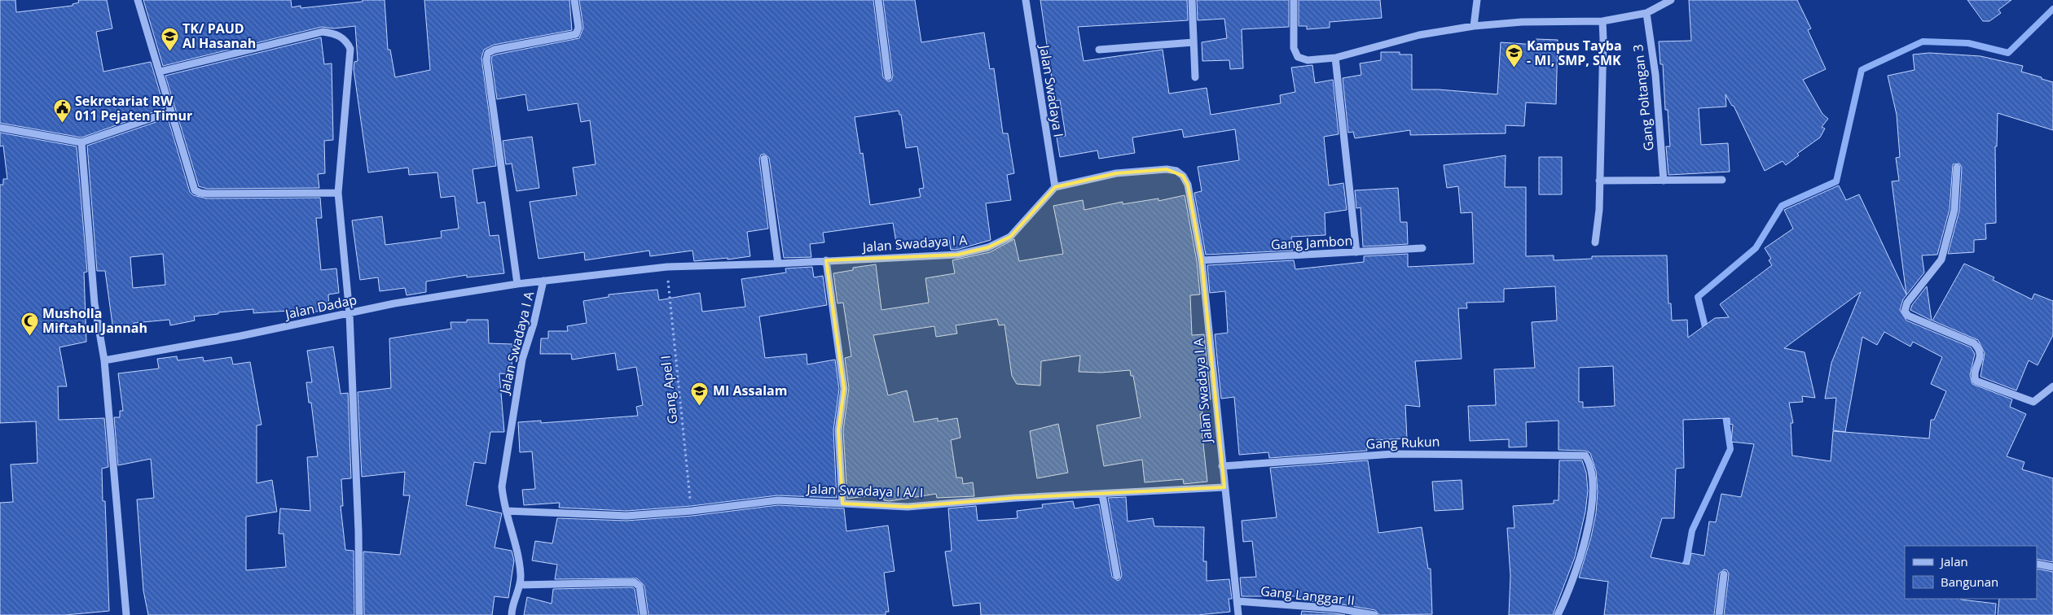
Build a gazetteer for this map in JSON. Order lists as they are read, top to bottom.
{
  "streets": {
    "street": [
      "Jalan Swadaya I",
      "Gang Poltangan 3",
      "Gang Jambon",
      "Jalan Swadaya I A",
      "Jalan Dadap",
      "Gang Rukun",
      "Jalan Swadaya I A/ I",
      "Gang Langgar II"
    ],
    "path": ["Gang Apel I"]
  },
  "crossings": [
    ["Jalan Swadaya I", "Jalan Swadaya I A"],
    ["Gang Jambon", "Jalan Swadaya I A"],
    ["Jalan Swadaya I A", "Jalan Dadap"],
    ["Jalan Swadaya I A", "Gang Apel I"],
    ["Jalan Swadaya I A", "Gang Rukun"],
    ["Jalan Swadaya I A", "Jalan Swadaya I A/ I"],
    ["Jalan Swadaya I A", "Gang Langgar II"],
    ["Gang Apel I", "Jalan Swadaya I A/ I"]
  ],
  "places": {
    "school or university": ["TK/ PAUD Al Hasanah", "Kampus Tayba - MI, SMP, SMK", "MI Assalam"],
    "public building": ["Sekretariat RW 011 Pejaten Timur"],
    "mosque": ["Musholla Miftahul Jannah"]
  },
  "legend": ["Jalan", "Bangunan"]
}
